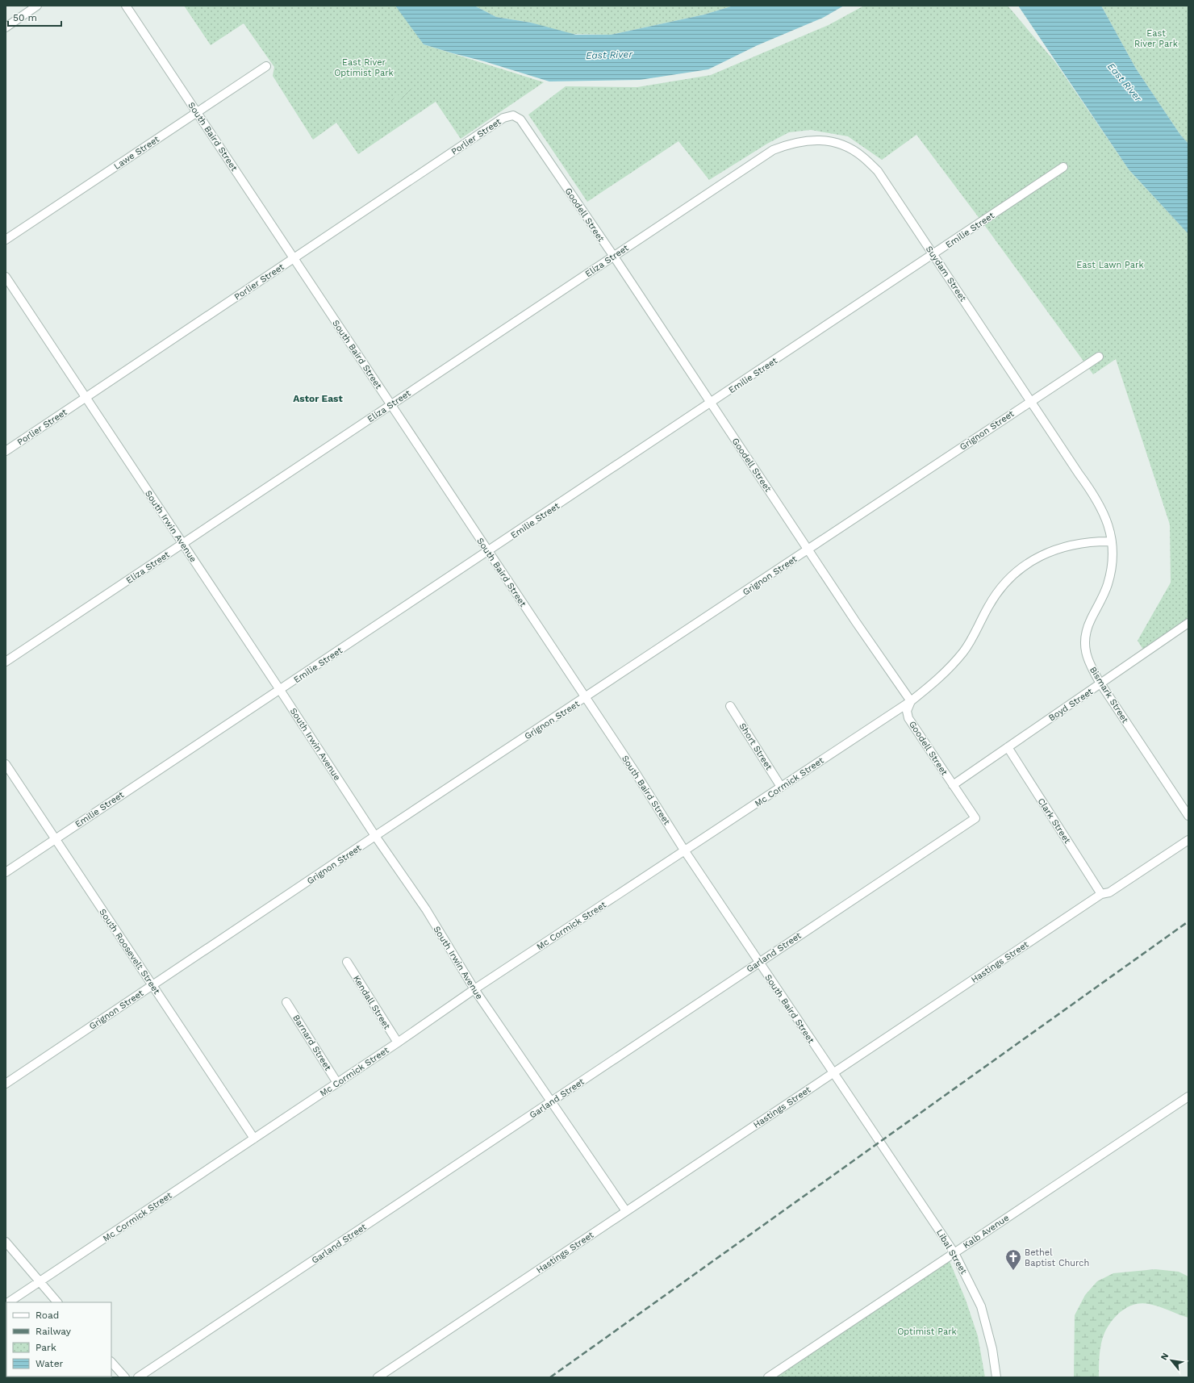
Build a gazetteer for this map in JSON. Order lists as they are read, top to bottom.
{
  "streets": {
    "street": [
      "South Baird Street",
      "Porlier Street",
      "Lawe Street",
      "Goodell Street",
      "Emilie Street",
      "Eliza Street",
      "Suydam Street",
      "Grignon Street",
      "South Irwin Avenue",
      "Bismark Street",
      "Boyd Street",
      "Short Street",
      "Mc Cormick Street",
      "Clark Street",
      "South Roosevelt Street",
      "Garland Street",
      "Hastings Street",
      "Kendall Street",
      "Barnard Street",
      "Kalb Avenue",
      "Libal Street"
    ]
  },
  "crossings": [
    ["South Baird Street", "Porlier Street"],
    ["South Baird Street", "Lawe Street"],
    ["South Baird Street", "Emilie Street"],
    ["South Baird Street", "Eliza Street"],
    ["South Baird Street", "Grignon Street"],
    ["South Baird Street", "Mc Cormick Street"],
    ["South Baird Street", "Garland Street"],
    ["South Baird Street", "Hastings Street"],
    ["South Baird Street", "Libal Street"],
    ["Porlier Street", "Goodell Street"],
    ["Porlier Street", "South Irwin Avenue"],
    ["Goodell Street", "Emilie Street"],
    ["Goodell Street", "Eliza Street"],
    ["Goodell Street", "Grignon Street"],
    ["Goodell Street", "Boyd Street"],
    ["Goodell Street", "Mc Cormick Street"],
    ["Goodell Street", "Garland Street"],
    ["Emilie Street", "Suydam Street"],
    ["Emilie Street", "South Irwin Avenue"],
    ["Emilie Street", "South Roosevelt Street"],
    ["Eliza Street", "Suydam Street"],
    ["Eliza Street", "South Irwin Avenue"],
    ["Suydam Street", "Grignon Street"],
    ["Suydam Street", "Bismark Street"],
    ["Grignon Street", "South Irwin Avenue"],
    ["Grignon Street", "South Roosevelt Street"],
    ["South Irwin Avenue", "Mc Cormick Street"],
    ["South Irwin Avenue", "Garland Street"],
    ["South Irwin Avenue", "Hastings Street"],
    ["Bismark Street", "Boyd Street"],
    ["Bismark Street", "Mc Cormick Street"],
    ["Boyd Street", "Clark Street"],
    ["Short Street", "Mc Cormick Street"],
    ["Mc Cormick Street", "South Roosevelt Street"],
    ["Mc Cormick Street", "Kendall Street"],
    ["Mc Cormick Street", "Barnard Street"],
    ["Clark Street", "Hastings Street"],
    ["Kalb Avenue", "Libal Street"]
  ],
  "districts": ["Astor East"],
  "water": ["East River"],
  "parks": [
    "East River Park",
    "East River Optimist Park",
    "East Lawn Park",
    "Optimist Park"
  ],
  "places": {
    "church": ["Bethel Baptist Church"]
  },
  "legend": [
    "Road",
    "Railway",
    "Park",
    "Water"
  ],
  "scale_bar": "50 m",
  "north": "top left"
}
